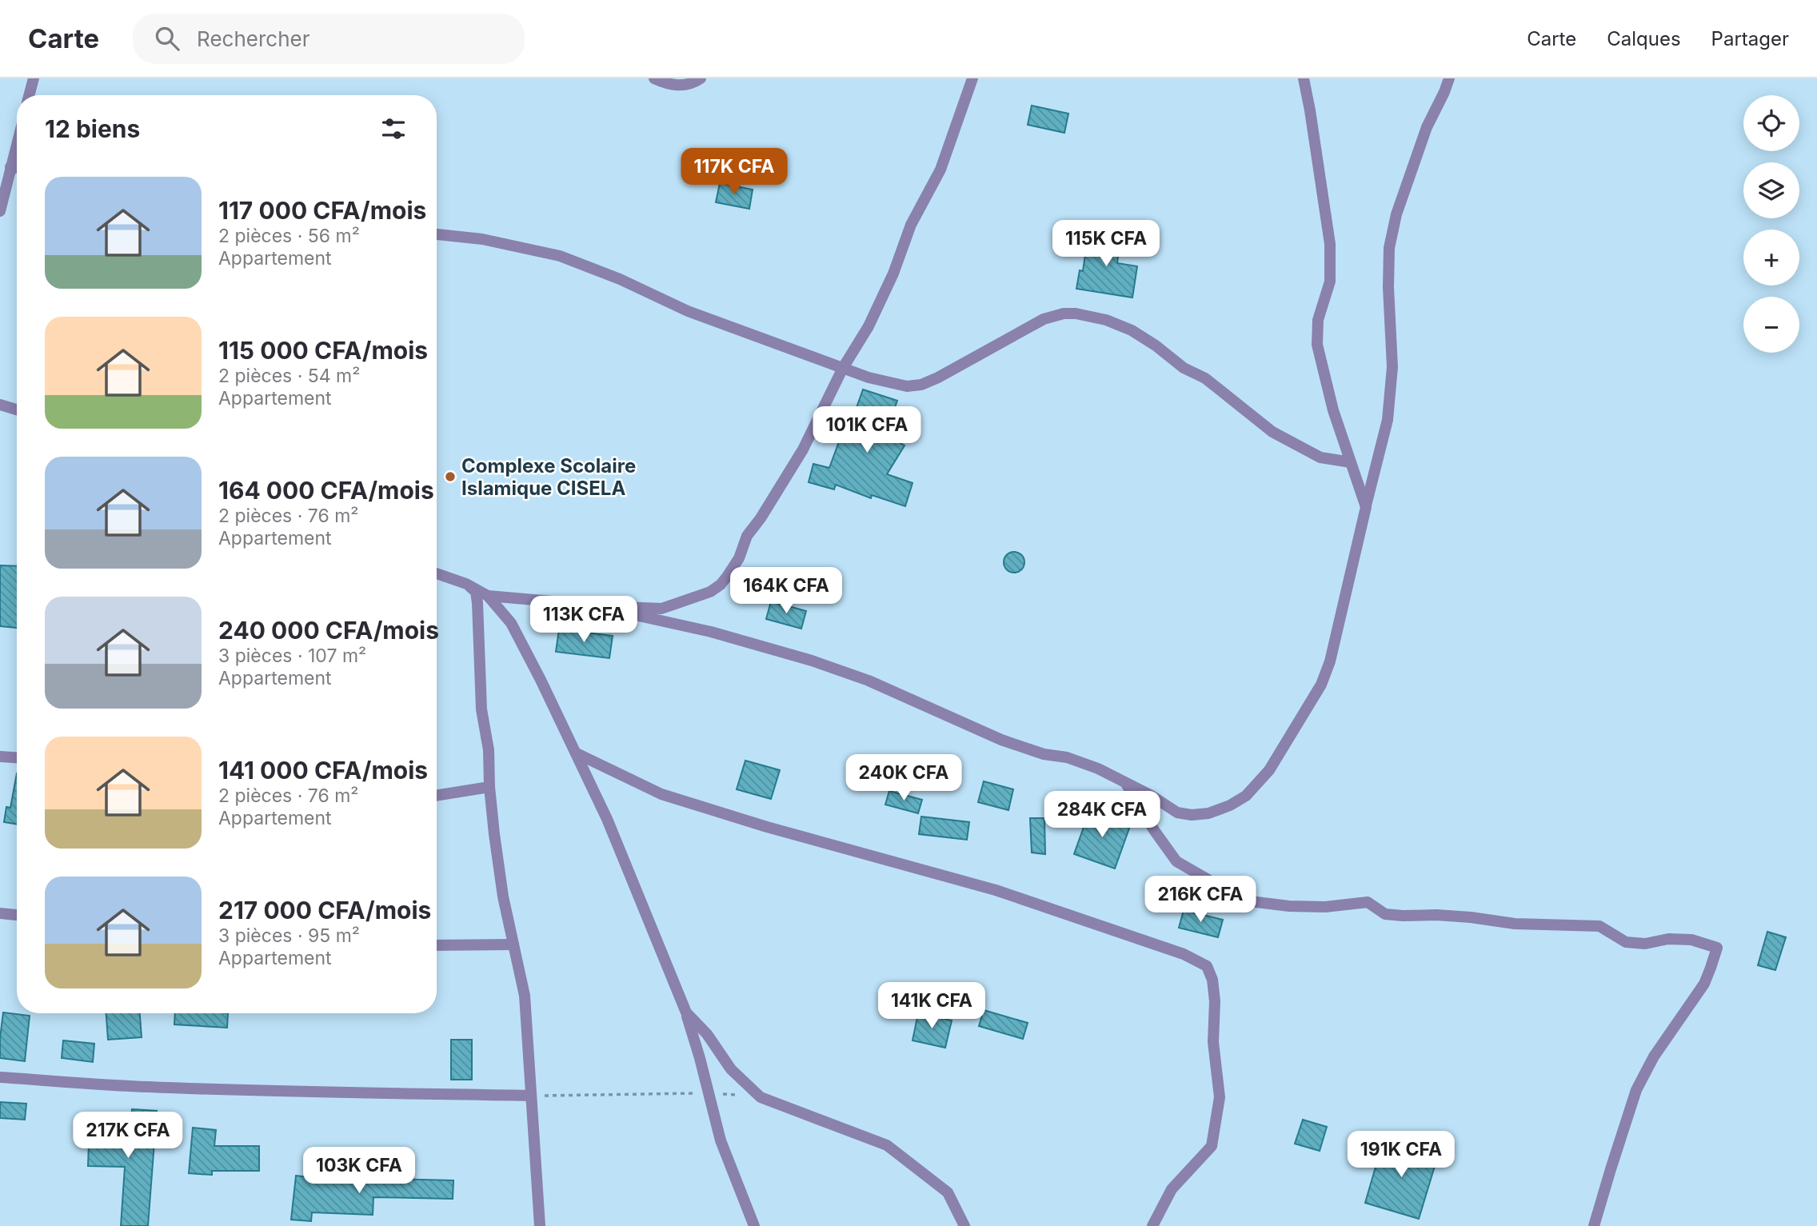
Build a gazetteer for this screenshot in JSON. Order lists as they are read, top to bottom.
{
  "places": ["Complexe Scolaire Islamique CISELA"],
  "page": {
    "header": "Carte",
    "search": "Rechercher",
    "nav": ["Carte", "Calques", "Partager"],
    "map_buttons": ["+", "−"],
    "heading": "12 biens",
    "price": [
      "117K CFA",
      "115K CFA",
      "101K CFA",
      "164K CFA",
      "113K CFA",
      "240K CFA",
      "284K CFA",
      "216K CFA",
      "141K CFA",
      "217K CFA",
      "191K CFA",
      "103K CFA"
    ],
    "list": [
      {
        "name": "117 000 CFA/mois",
        "note": "2 pièces · 56 m² · Appartement"
      },
      {
        "name": "115 000 CFA/mois",
        "note": "2 pièces · 54 m² · Appartement"
      },
      {
        "name": "164 000 CFA/mois",
        "note": "2 pièces · 76 m² · Appartement"
      },
      {
        "name": "240 000 CFA/mois",
        "note": "3 pièces · 107 m² · Appartement"
      },
      {
        "name": "141 000 CFA/mois",
        "note": "2 pièces · 76 m² · Appartement"
      },
      {
        "name": "217 000 CFA/mois",
        "note": "3 pièces · 95 m² · Appartement"
      }
    ]
  }
}
